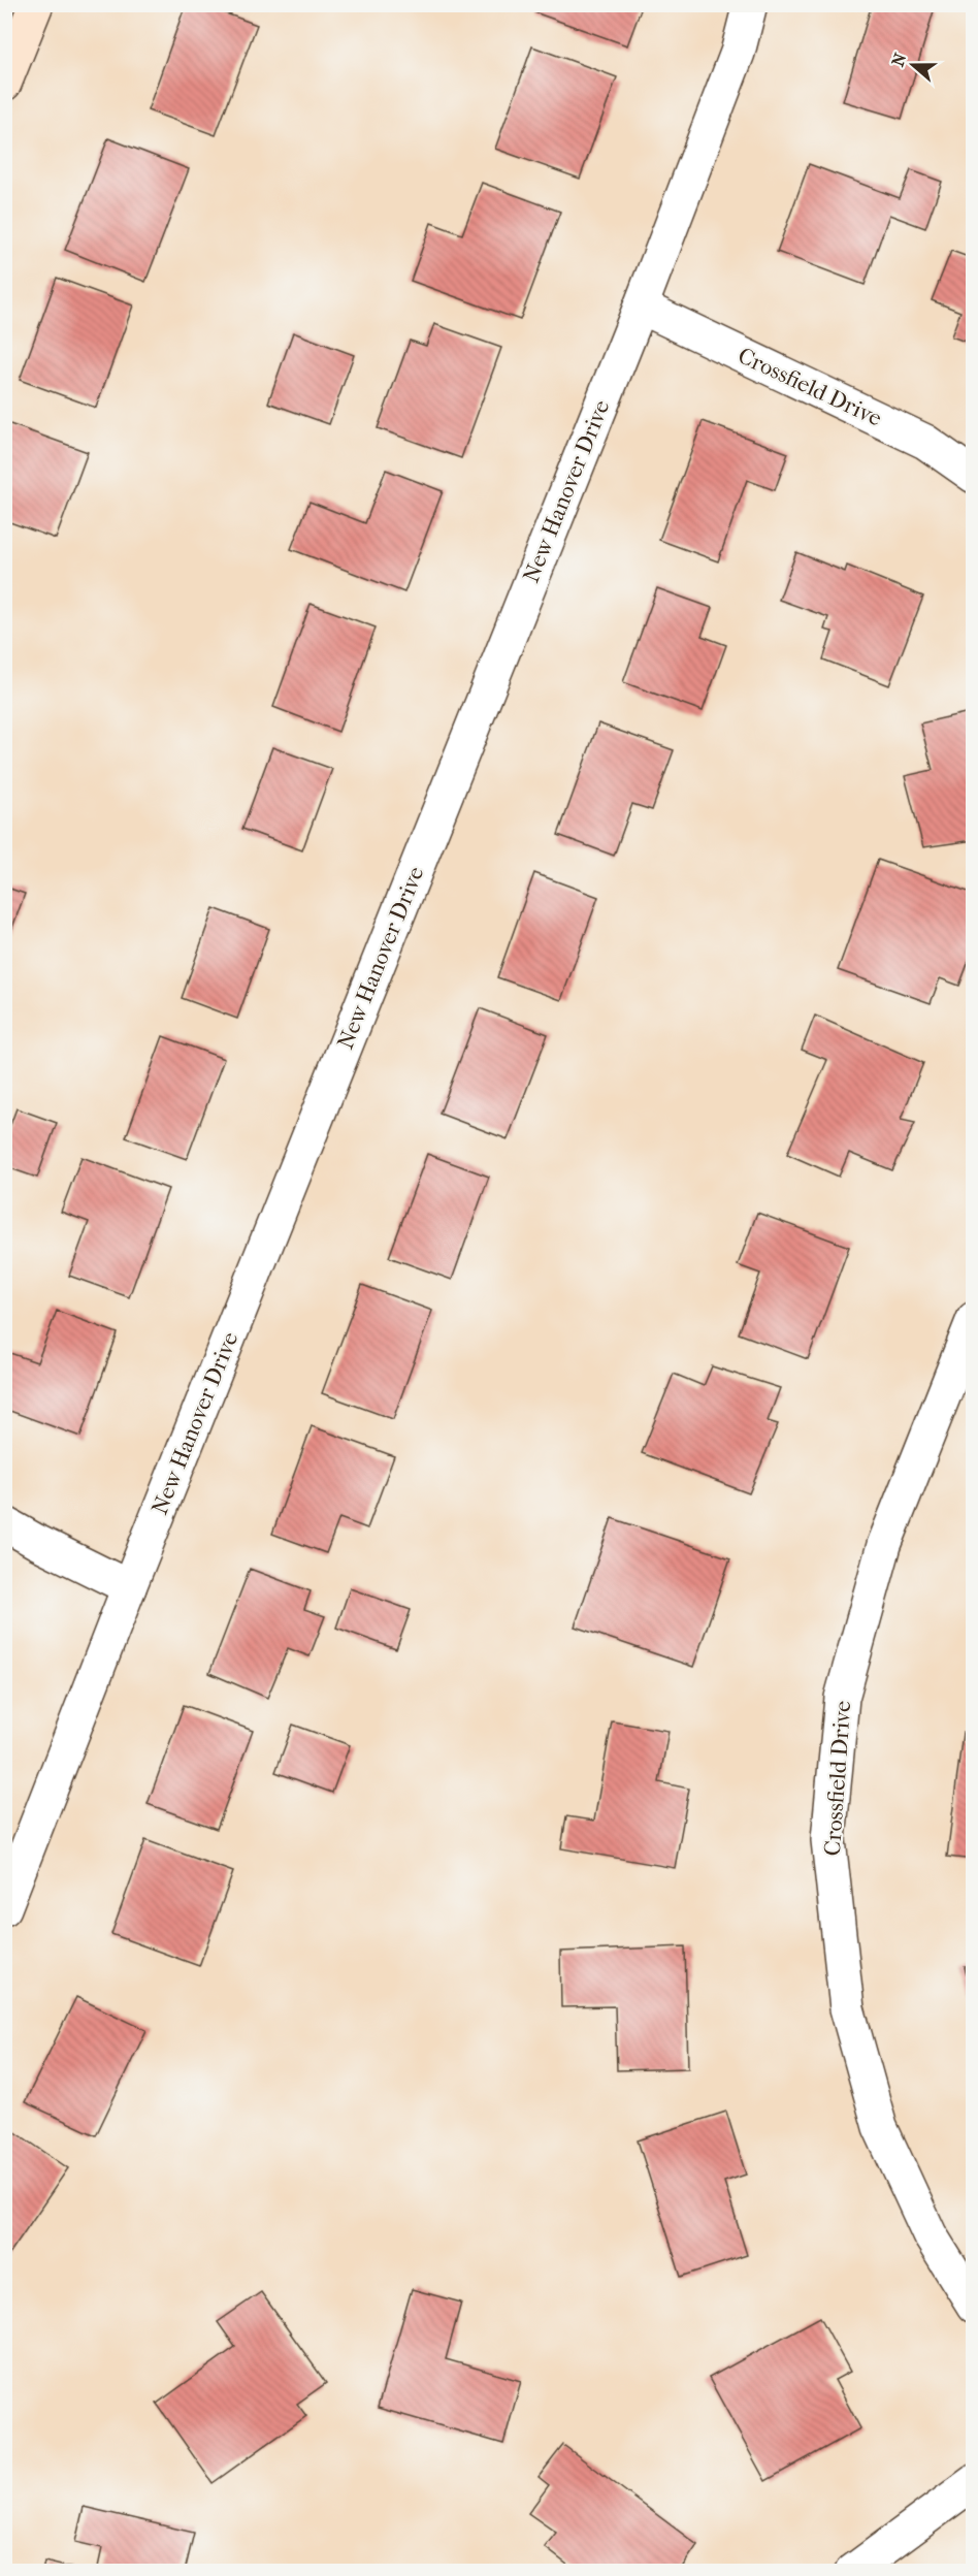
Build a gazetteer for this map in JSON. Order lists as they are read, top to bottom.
{
  "streets": {
    "street": ["Crossfield Drive", "New Hanover Drive"]
  },
  "crossings": [
    ["Crossfield Drive", "New Hanover Drive"]
  ],
  "north": "left"
}
